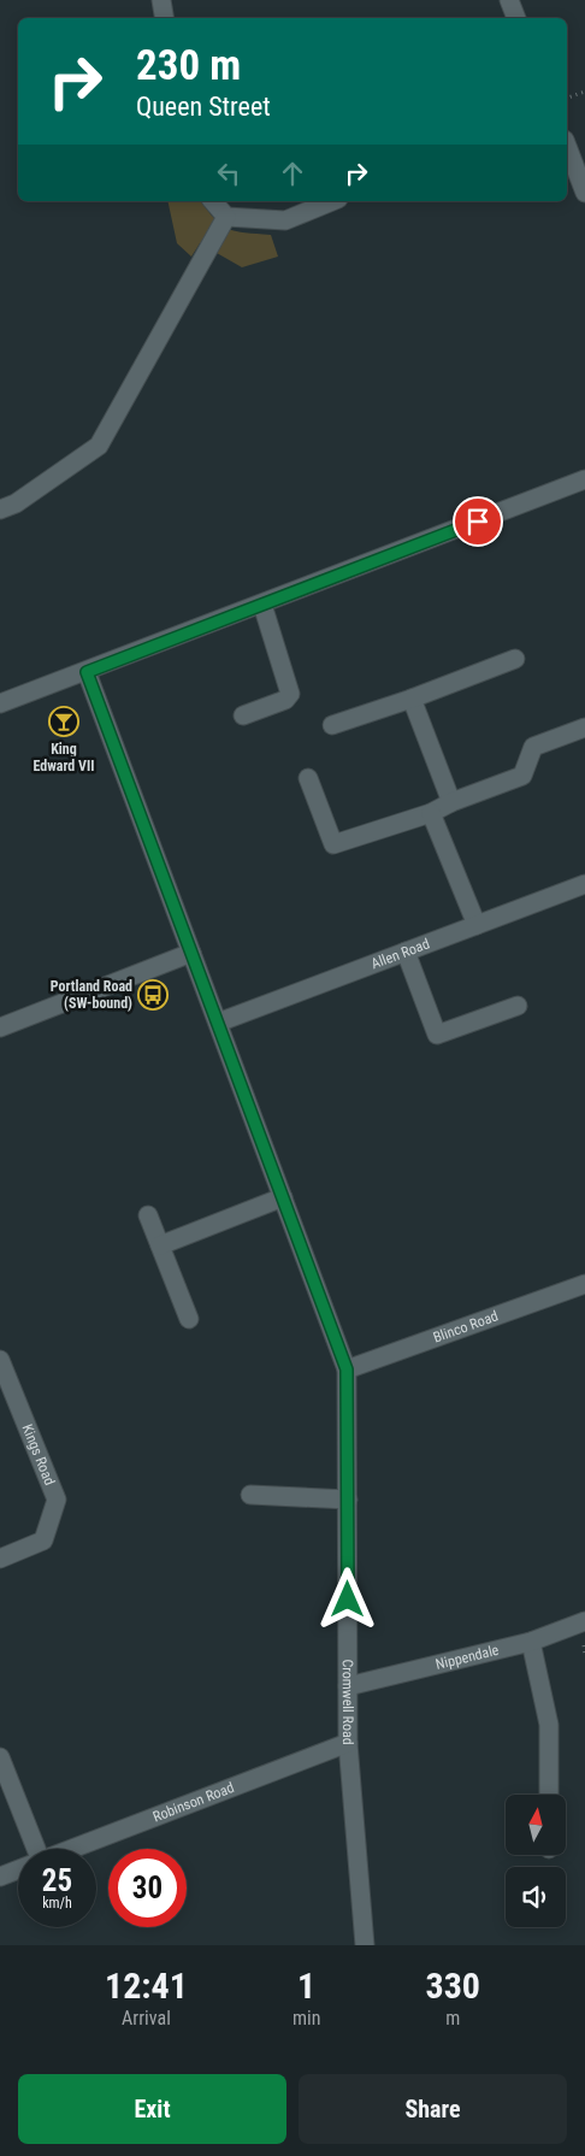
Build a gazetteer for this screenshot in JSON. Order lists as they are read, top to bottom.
{
  "streets": {
    "street": [
      "Allen Road",
      "Blinco Road",
      "Kings Road",
      "Nippendale",
      "Cromwell Road",
      "Robinson Road"
    ]
  },
  "crossings": [
    ["Allen Road", "Cromwell Road"],
    ["Blinco Road", "Cromwell Road"],
    ["Nippendale", "Cromwell Road"],
    ["Cromwell Road", "Robinson Road"]
  ],
  "places": {
    "bar": ["King Edward VII"],
    "bus stop": ["Portland Road (SW-bound)"]
  },
  "north": "top",
  "page": {
    "turn": ["230 m", "Queen Street"],
    "speed": "25 km/h",
    "limit": "30",
    "eta": [
      "12:41",
      "Arrival",
      "1",
      "min",
      "330",
      "m"
    ],
    "buttons": ["Exit", "Share"]
  }
}
